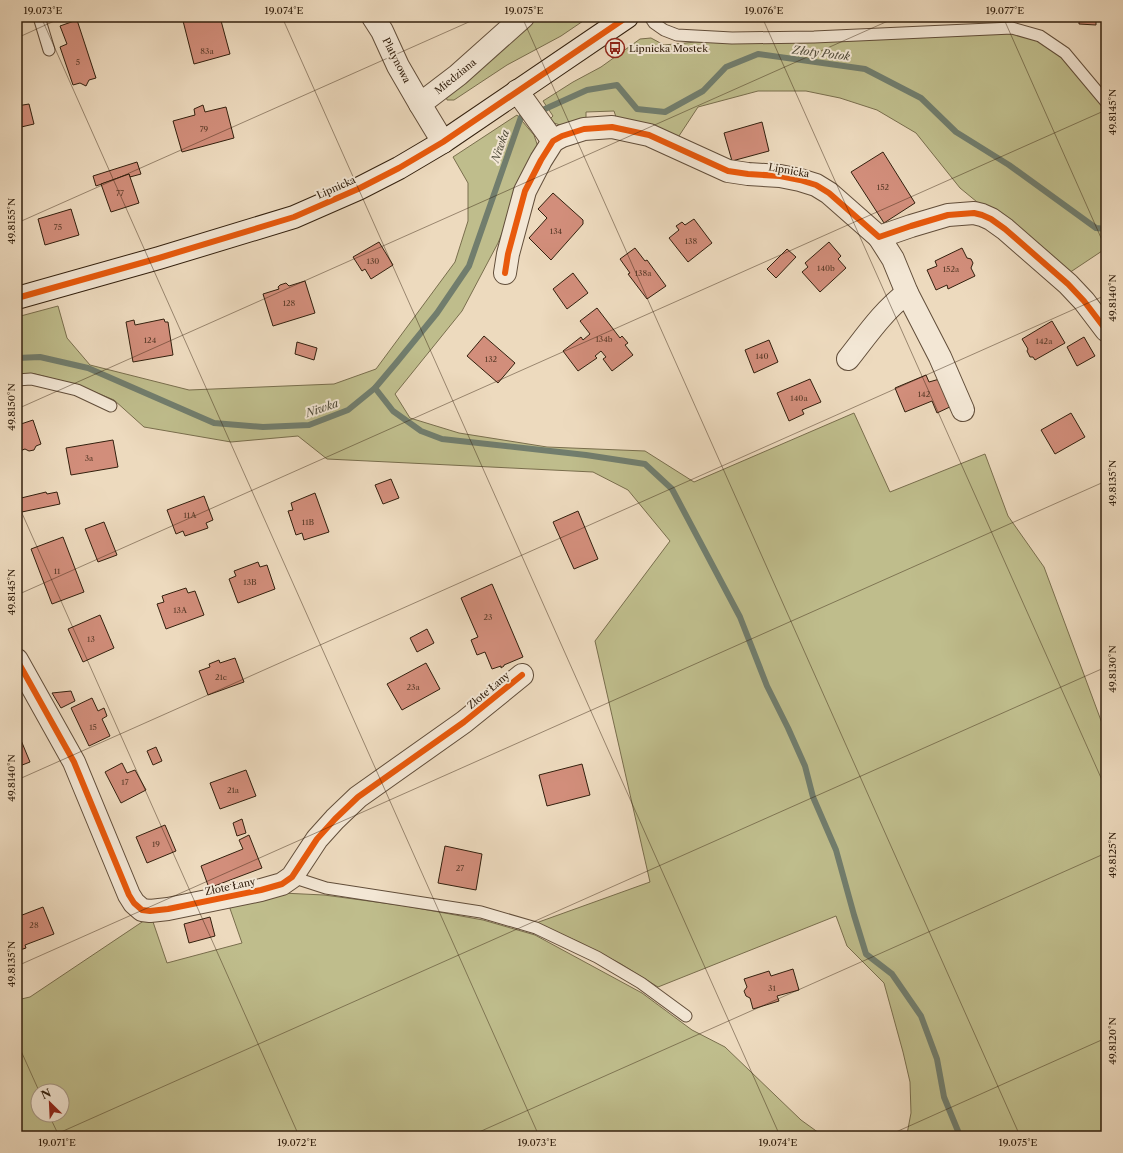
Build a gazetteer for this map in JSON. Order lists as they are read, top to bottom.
{
  "streets": {
    "street": [
      "Platynowa",
      "Miedziana",
      "Lipnicka",
      "Złote Łany"
    ]
  },
  "crossings": [
    ["Platynowa", "Miedziana"]
  ],
  "water": ["Złoty Potok", "Niwka"],
  "places": {
    "bus stop": ["Lipnicka Mostek"]
  },
  "house_numbers": [
    "83a",
    "5",
    "79",
    "152",
    "77",
    "75",
    "134",
    "138",
    "130",
    "140b",
    "152a",
    "138a",
    "128",
    "134b",
    "124",
    "142a",
    "140",
    "132",
    "142",
    "140a",
    "3a",
    "11A",
    "11B",
    "11",
    "13B",
    "13A",
    "23",
    "13",
    "21c",
    "23a",
    "15",
    "17",
    "21a",
    "19",
    "27",
    "28",
    "31"
  ],
  "north": "top left",
  "coordinates": [
    "19.073°E",
    "19.074°E",
    "19.075°E",
    "19.076°E",
    "19.077°E",
    "49.8145°N",
    "49.8155°N",
    "49.8140°N",
    "49.8150°N",
    "49.8135°N",
    "49.8130°N",
    "49.8125°N",
    "49.8120°N",
    "19.071°E",
    "19.072°E"
  ]
}
